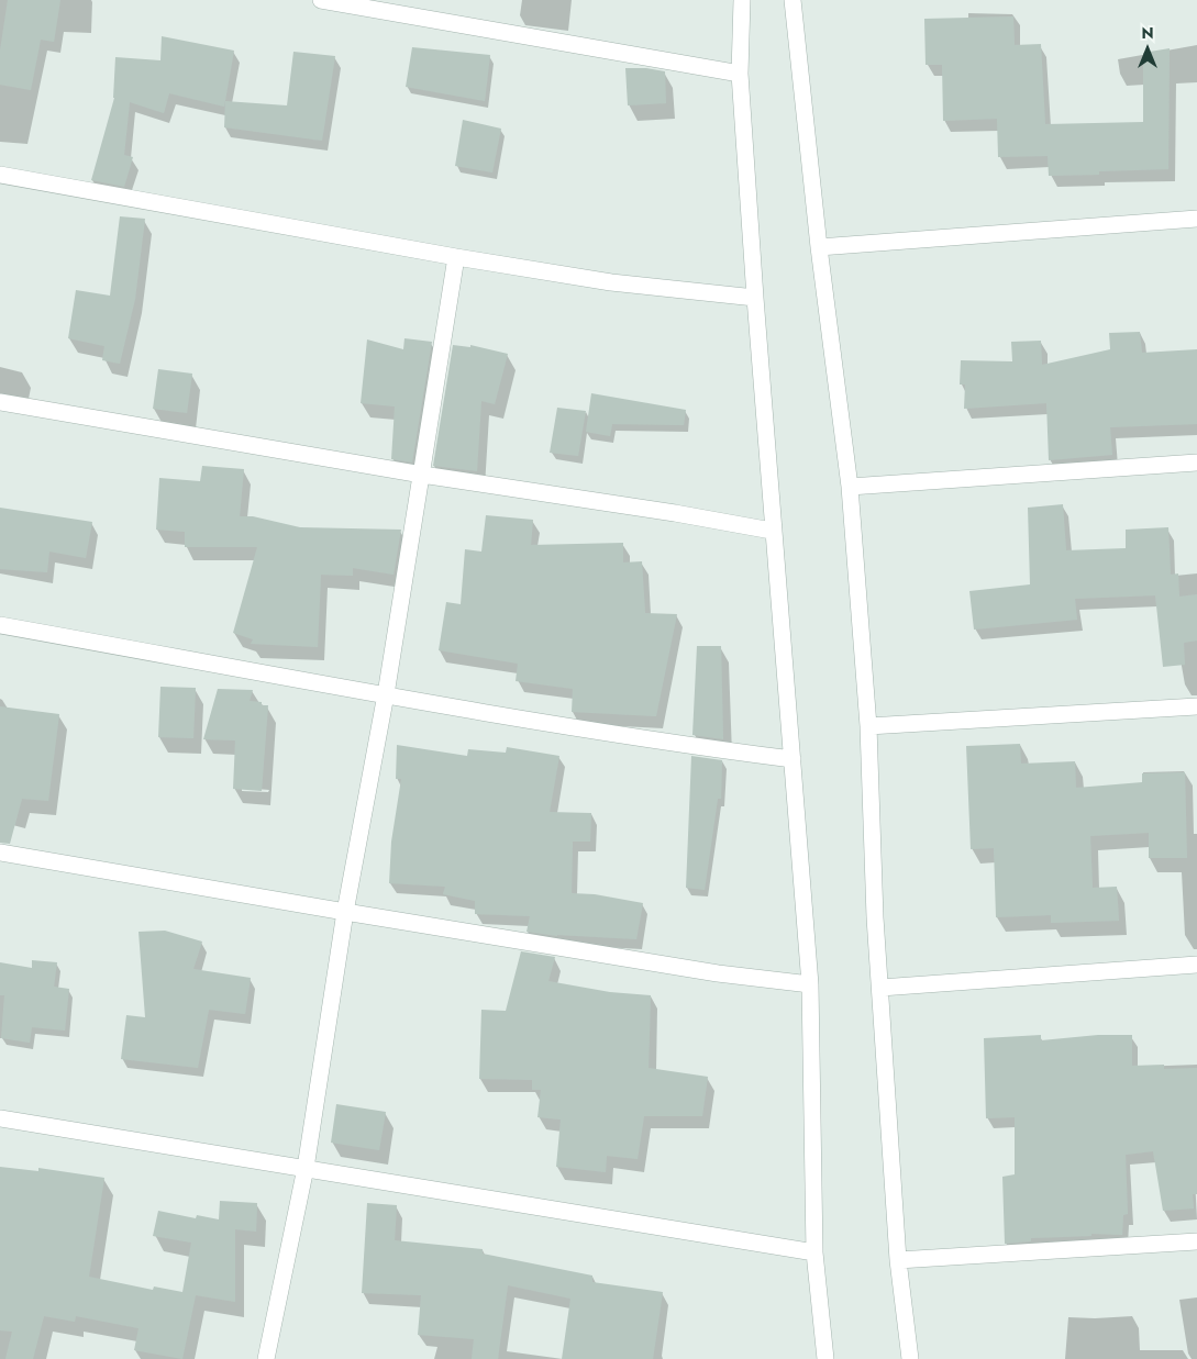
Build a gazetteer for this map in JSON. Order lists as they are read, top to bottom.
{
  "north": "top"
}
